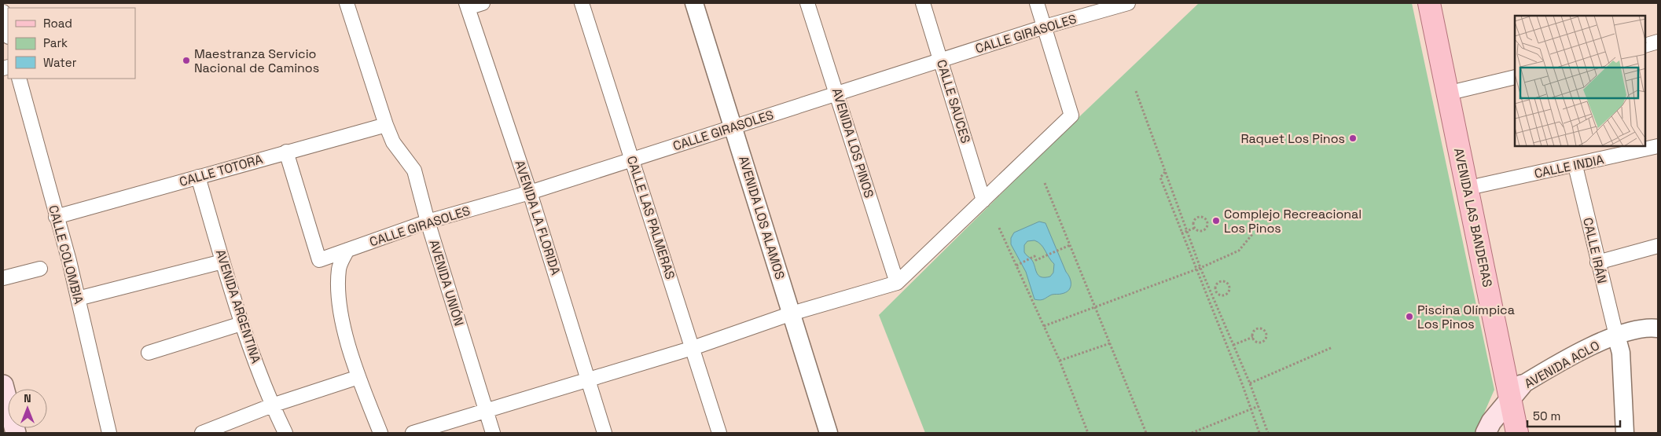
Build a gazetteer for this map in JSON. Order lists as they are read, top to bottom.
{
  "streets": {
    "main road": ["AVENIDA LAS BANDERAS", "AVENIDA ACLO"],
    "street": [
      "CALLE GIRASOLES",
      "CALLE SAUCES",
      "AVENIDA LOS PINOS",
      "CALLE INDIA",
      "CALLE TOTORA",
      "AVENIDA LA FLORIDA",
      "CALLE LAS PALMERAS",
      "AVENIDA LOS ALAMOS",
      "CALLE IRÁN",
      "CALLE COLOMBIA",
      "AVENIDA UNIÓN",
      "AVENIDA ARGENTINA"
    ]
  },
  "crossings": [
    ["CALLE GIRASOLES", "CALLE SAUCES"],
    ["CALLE GIRASOLES", "AVENIDA LOS PINOS"],
    ["CALLE GIRASOLES", "CALLE TOTORA"],
    ["CALLE GIRASOLES", "AVENIDA LA FLORIDA"],
    ["CALLE GIRASOLES", "CALLE LAS PALMERAS"],
    ["CALLE GIRASOLES", "AVENIDA LOS ALAMOS"],
    ["CALLE GIRASOLES", "AVENIDA UNIÓN"],
    ["CALLE INDIA", "AVENIDA LAS BANDERAS"],
    ["CALLE INDIA", "CALLE IRÁN"],
    ["CALLE TOTORA", "CALLE COLOMBIA"],
    ["CALLE TOTORA", "AVENIDA UNIÓN"],
    ["CALLE TOTORA", "AVENIDA ARGENTINA"],
    ["AVENIDA LAS BANDERAS", "AVENIDA ACLO"],
    ["CALLE IRÁN", "AVENIDA ACLO"]
  ],
  "places": [
    "Maestranza Servicio Nacional de Caminos",
    "Raquet Los Pinos",
    "Complejo Recreacional Los Pinos",
    "Piscina Olímpica Los Pinos"
  ],
  "legend": ["Road", "Park", "Water"],
  "scale_bar": "50 m",
  "north": "top"
}
